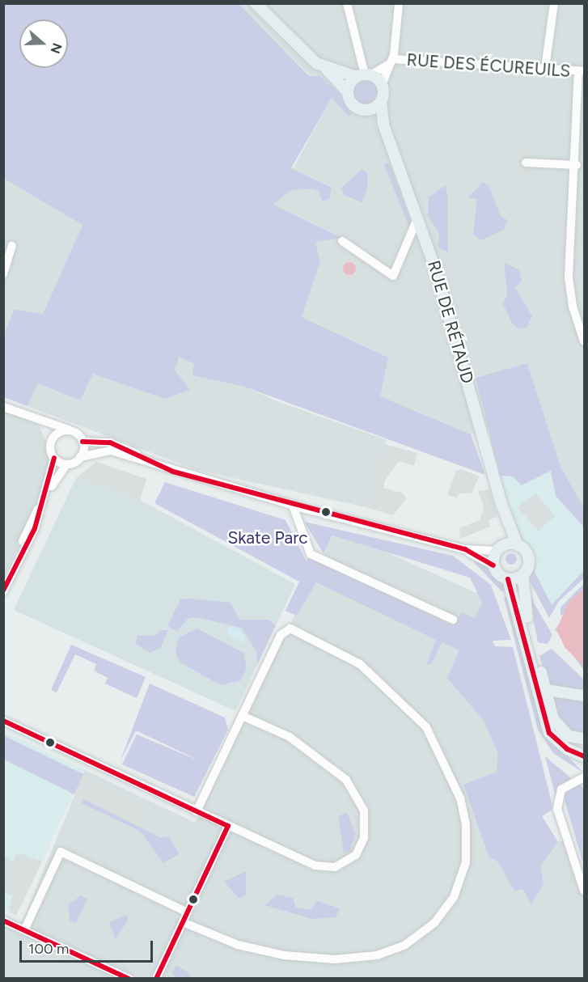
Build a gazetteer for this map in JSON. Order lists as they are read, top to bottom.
{
  "streets": {
    "main road": ["RUE DE RÉTAUD"],
    "street": ["RUE DES ÉCUREUILS"]
  },
  "parks": ["Skate Parc"],
  "scale_bar": "100 m",
  "north": "right"
}
